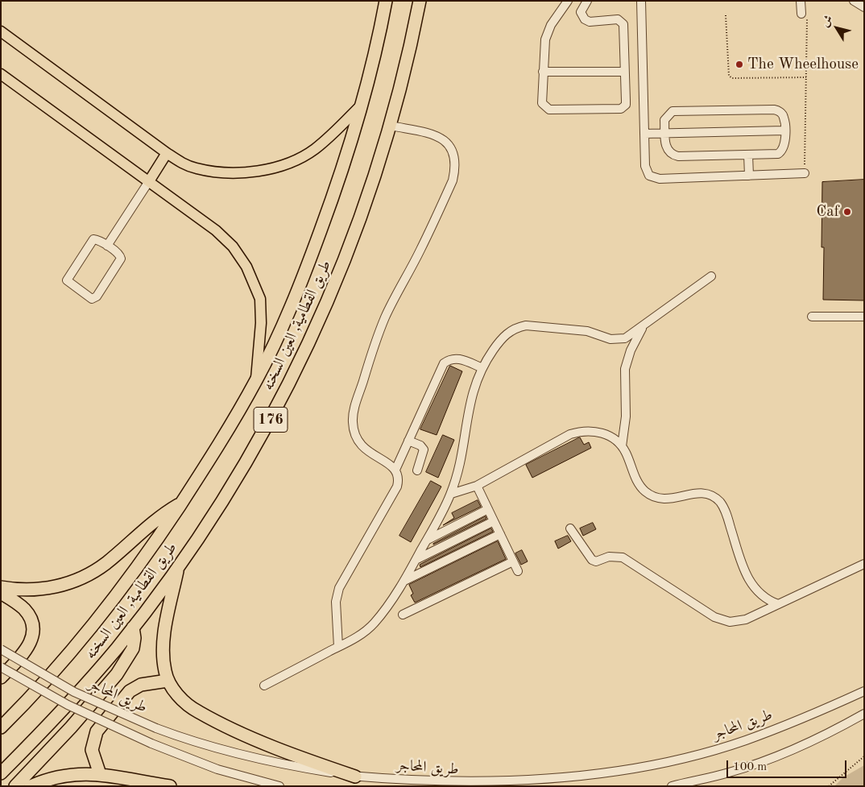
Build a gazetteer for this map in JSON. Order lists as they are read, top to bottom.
{
  "streets": {
    "highway": ["طريق القطامية, العين السخنه", "176"],
    "street": ["طريق المحاجر"]
  },
  "places": ["The Wheelhouse", "Caf"],
  "scale_bar": "100 m",
  "north": "top left"
}
